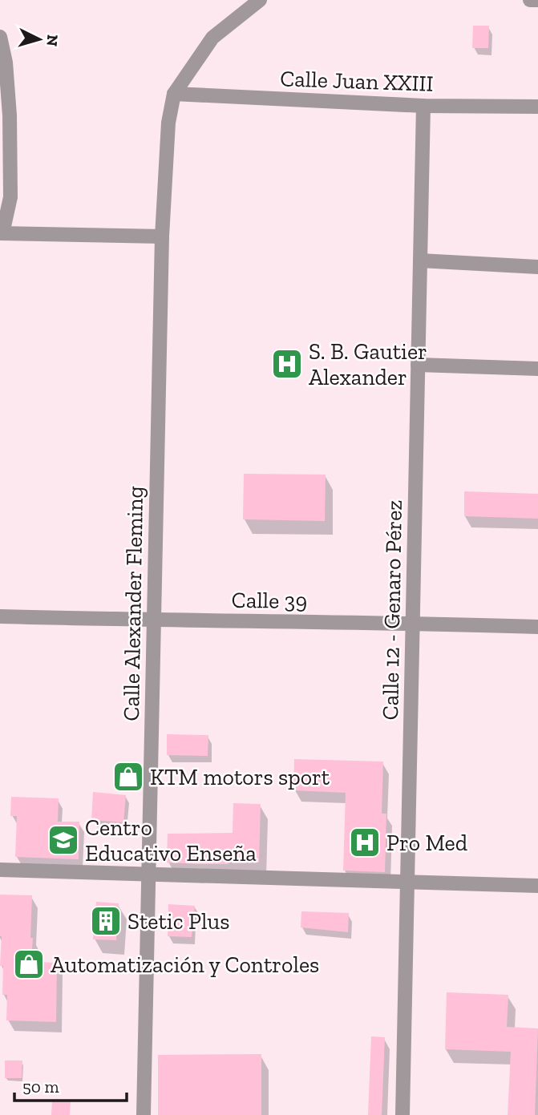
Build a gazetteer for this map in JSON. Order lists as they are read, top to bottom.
{
  "streets": {
    "street": [
      "Calle Juan XXIII",
      "Calle 39",
      "Calle Alexander Fleming",
      "Calle 12 - Genaro Pérez"
    ]
  },
  "crossings": [
    ["Calle Juan XXIII", "Calle Alexander Fleming"],
    ["Calle Juan XXIII", "Calle 12 - Genaro Pérez"],
    ["Calle 39", "Calle Alexander Fleming"],
    ["Calle 39", "Calle 12 - Genaro Pérez"]
  ],
  "places": {
    "hospital": ["S. B. Gautier Alexander", "Pro Med"],
    "shop": ["KTM motors sport", "Automatización y Controles"],
    "school or university": ["Centro Educativo Enseña"],
    "building": ["Stetic Plus"]
  },
  "scale_bar": "50 m",
  "north": "right"
}
